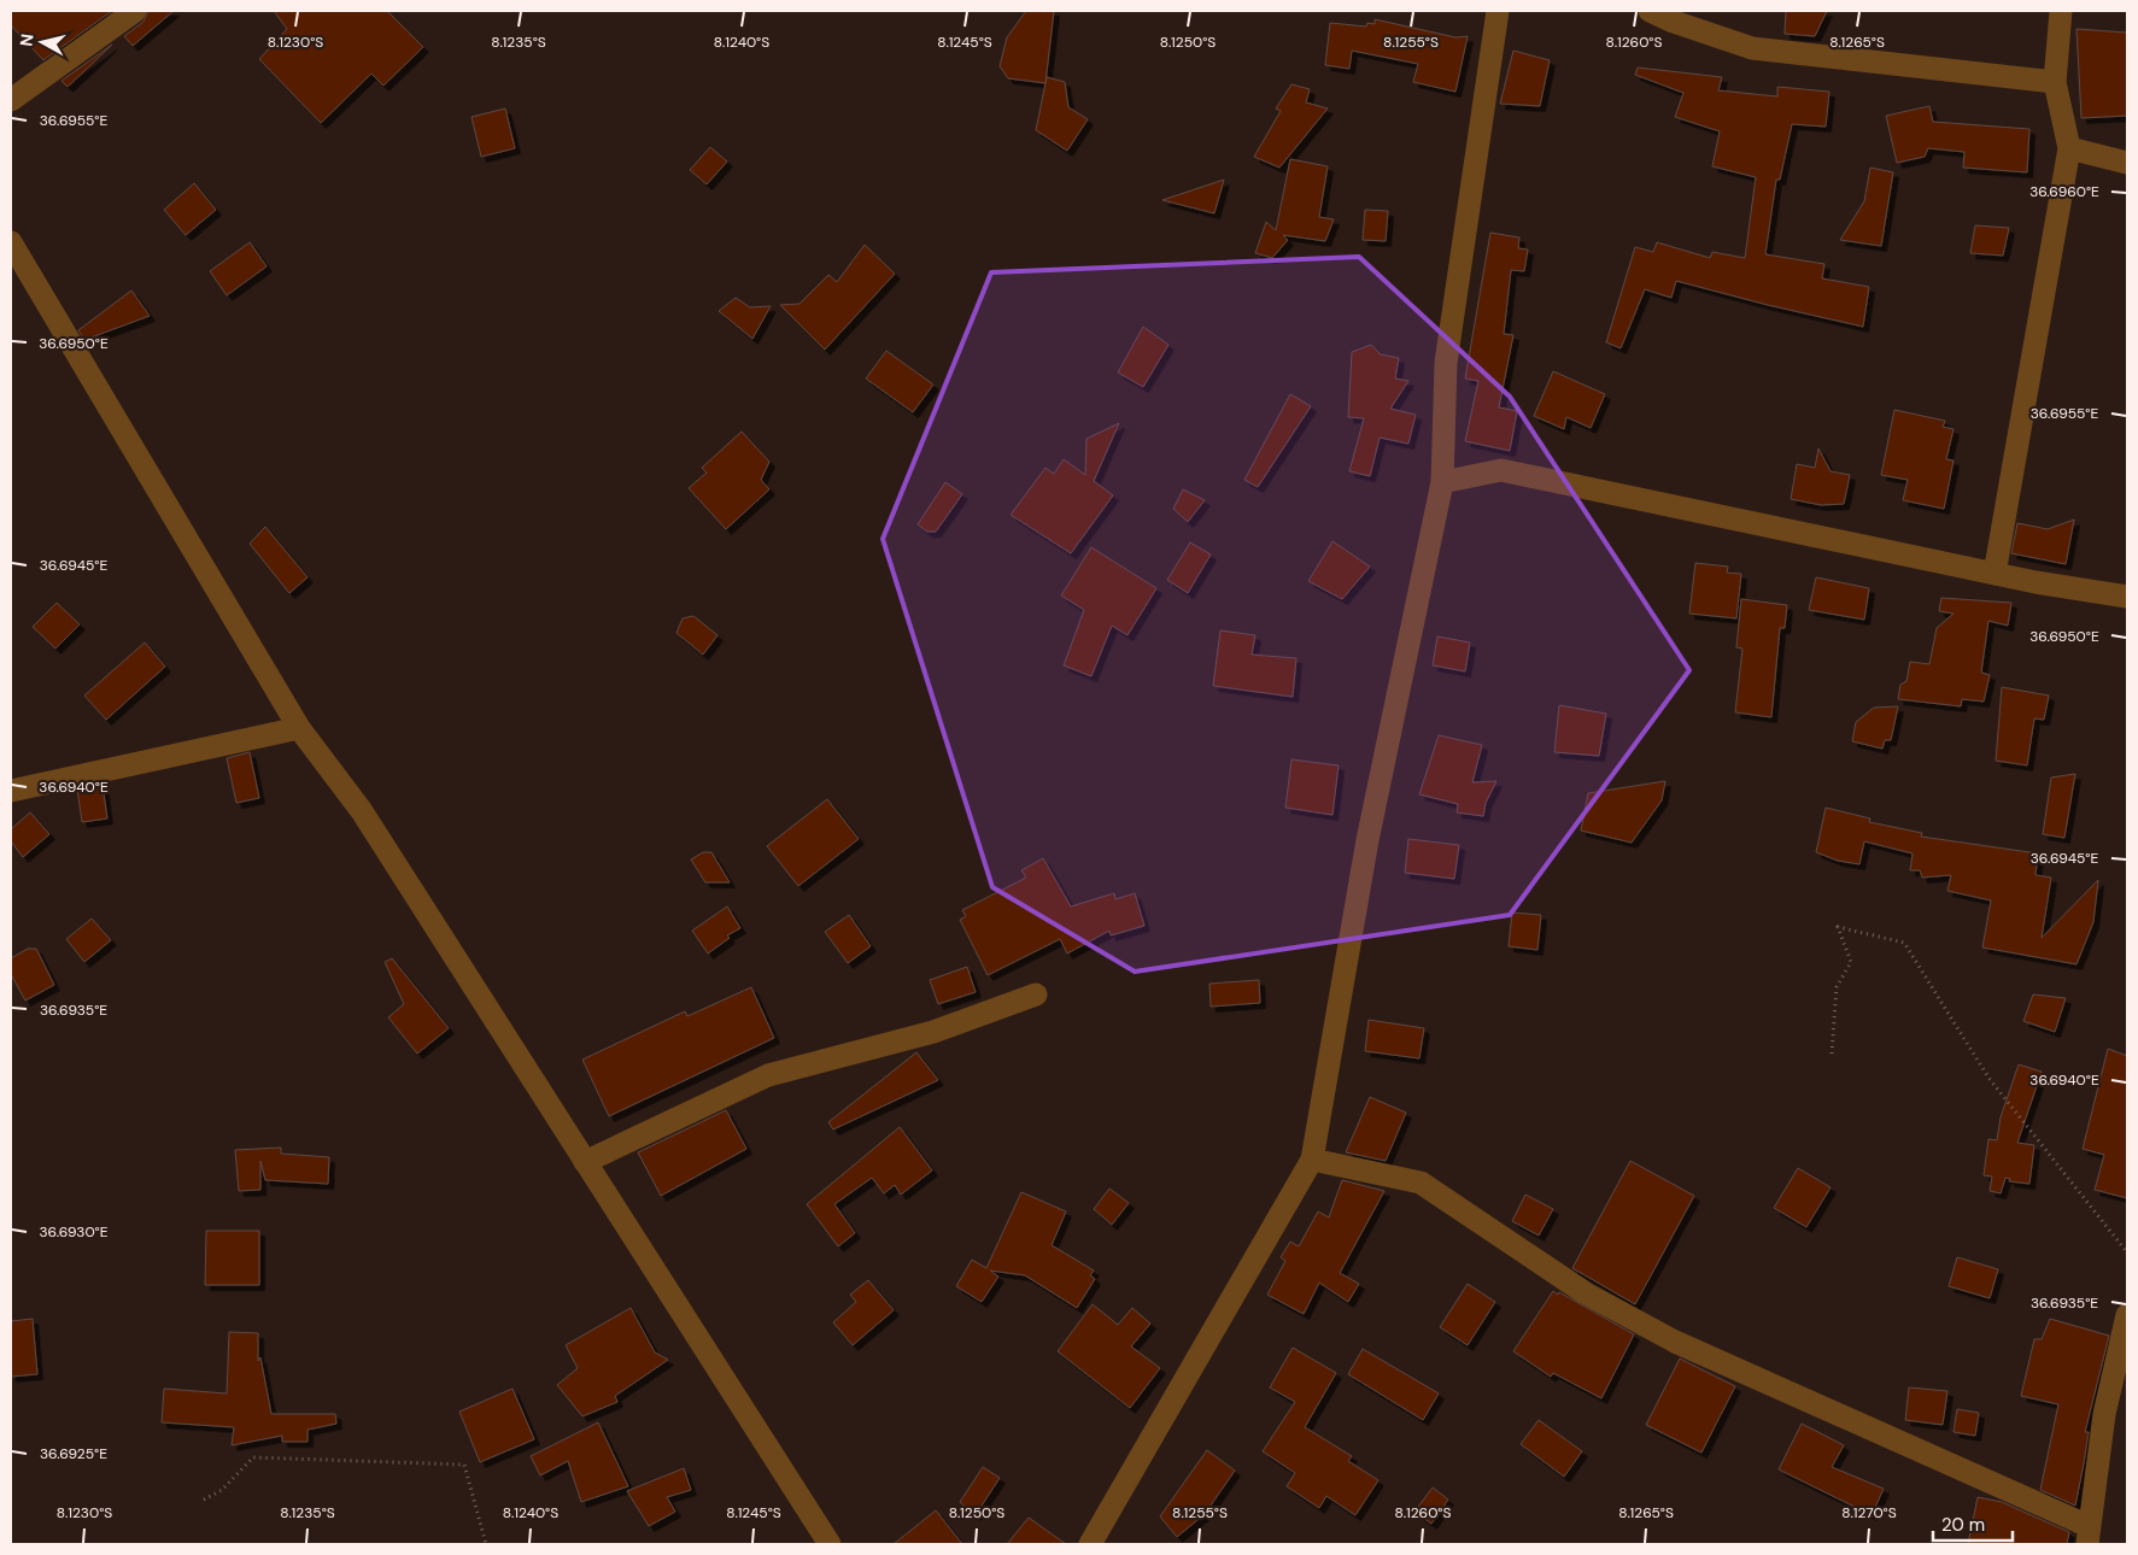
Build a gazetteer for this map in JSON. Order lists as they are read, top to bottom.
{
  "scale_bar": "20 m",
  "north": "left",
  "coordinates": [
    "8.1230°S",
    "8.1235°S",
    "8.1240°S",
    "8.1245°S",
    "8.1250°S",
    "8.1255°S",
    "8.1260°S",
    "8.1265°S",
    "36.6955°E",
    "36.6960°E",
    "36.6950°E",
    "36.6945°E",
    "36.6940°E",
    "36.6935°E",
    "36.6930°E",
    "36.6925°E",
    "8.1270°S"
  ]
}
